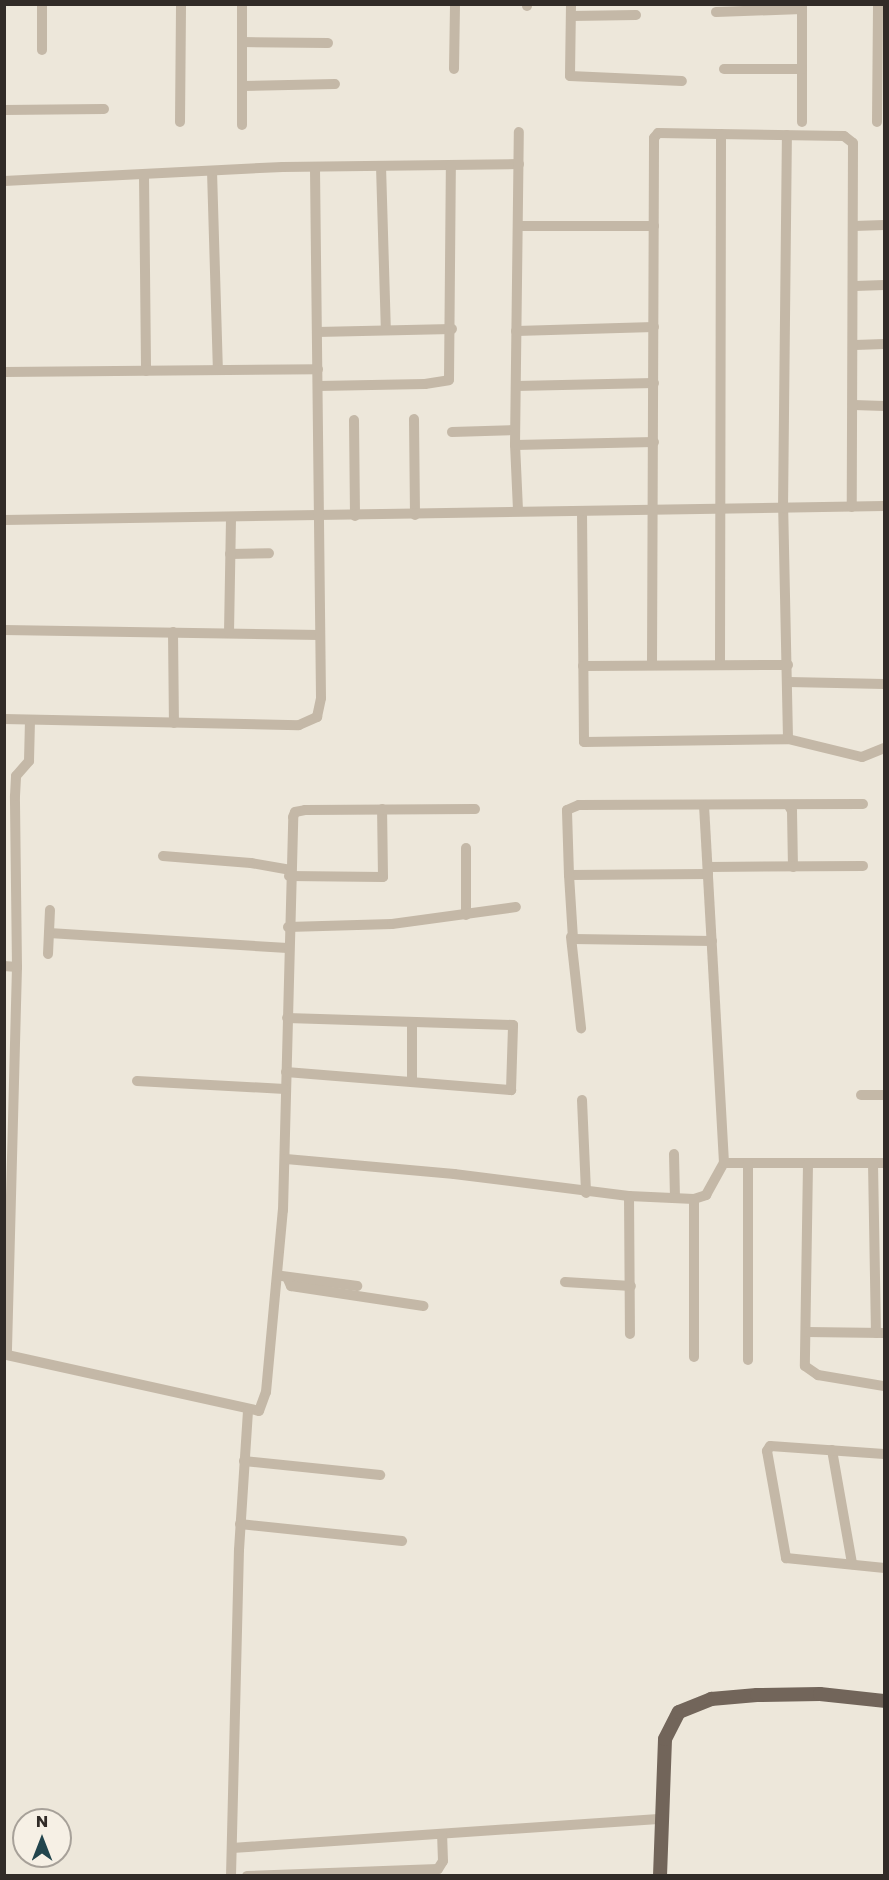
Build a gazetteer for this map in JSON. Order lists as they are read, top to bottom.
{
  "north": "top"
}
